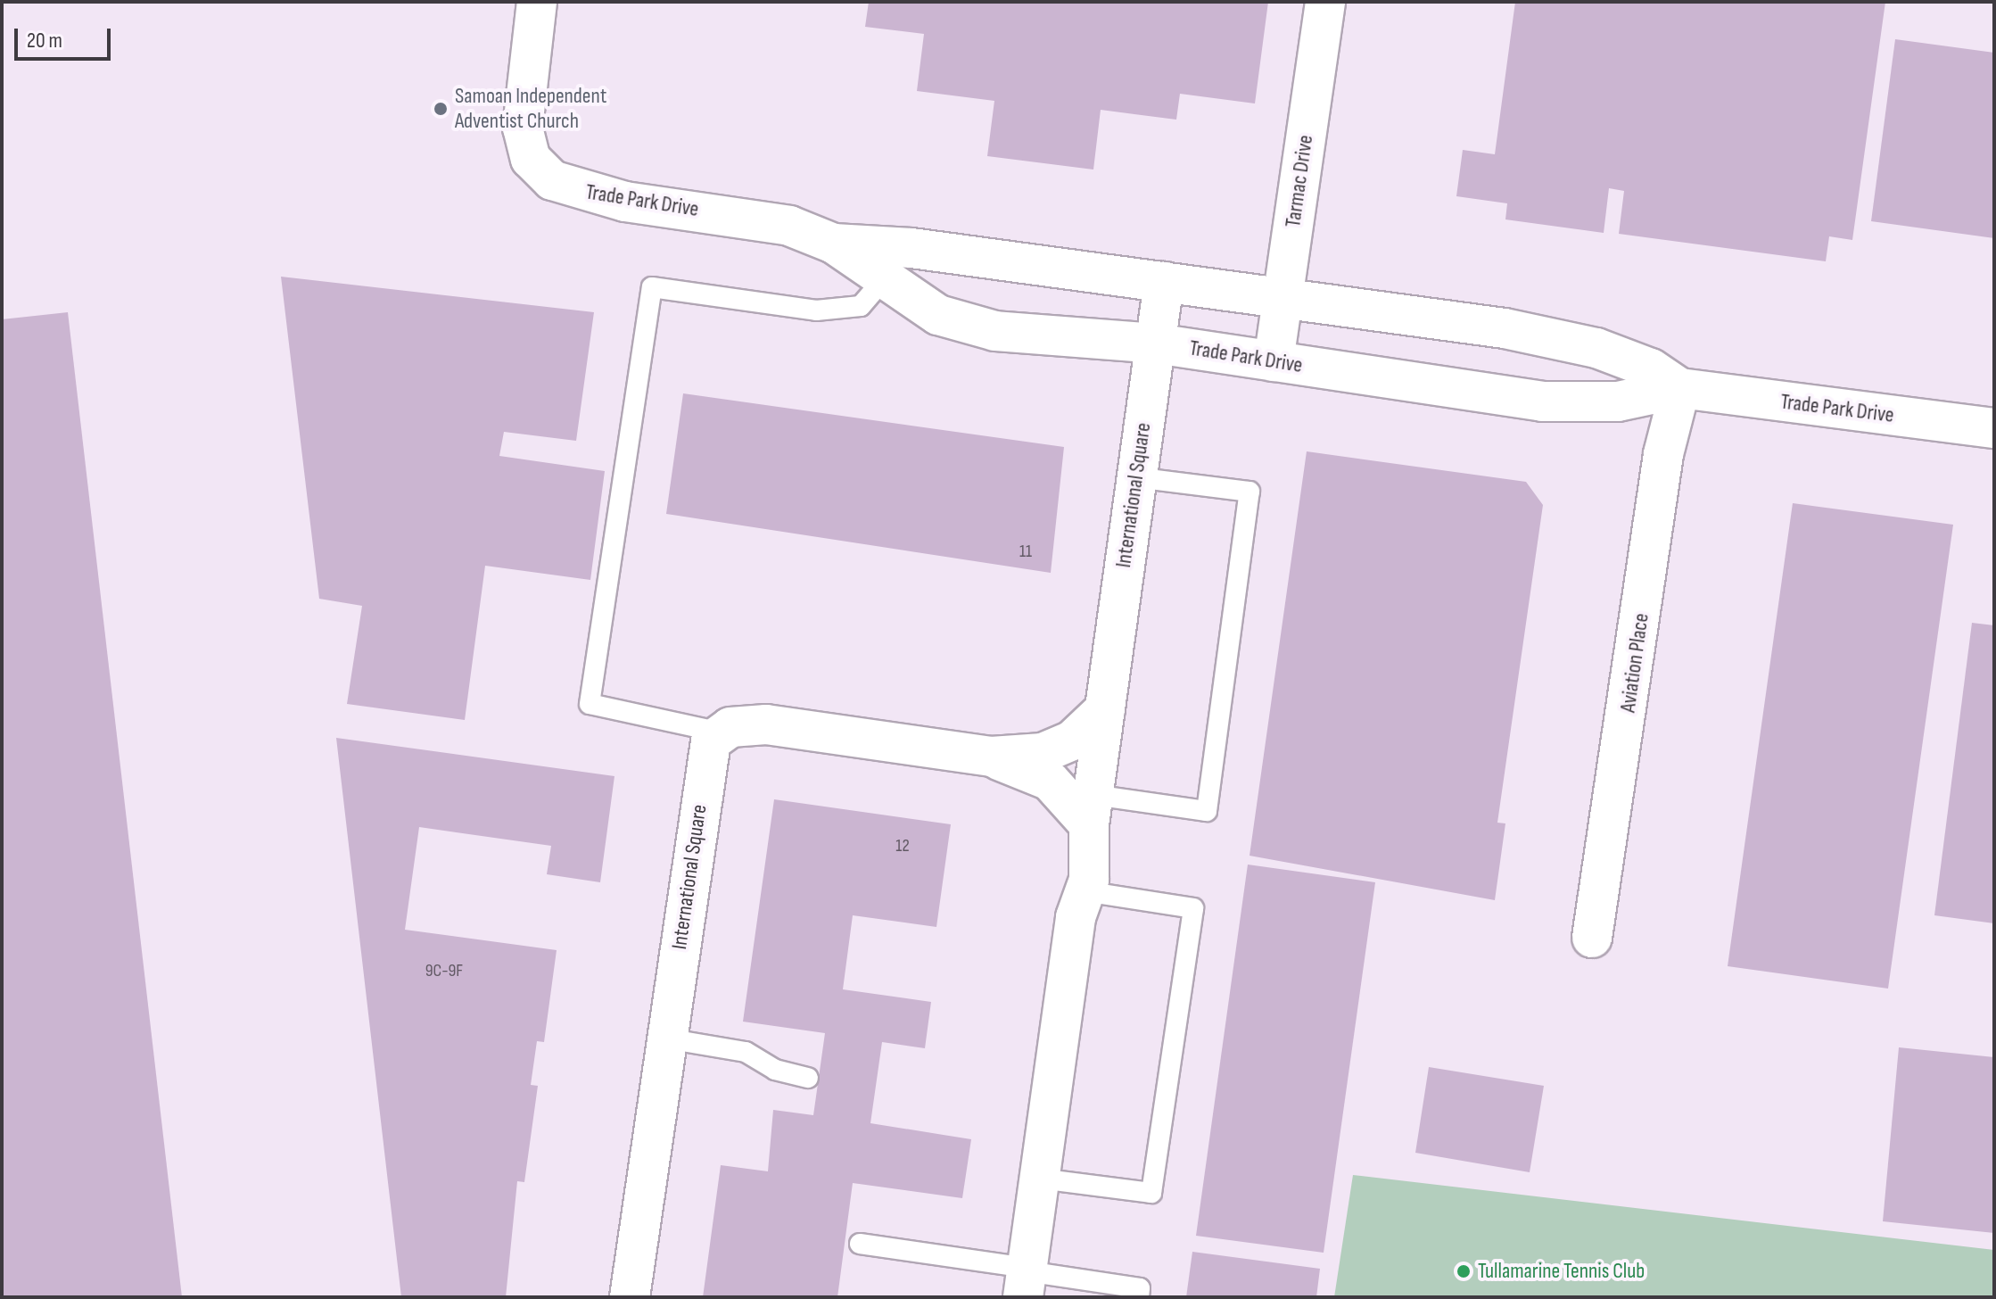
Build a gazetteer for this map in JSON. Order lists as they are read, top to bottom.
{
  "streets": {
    "street": [
      "Tarmac Drive",
      "Trade Park Drive",
      "International Square",
      "Aviation Place"
    ]
  },
  "crossings": [
    ["Tarmac Drive", "Trade Park Drive"],
    ["Trade Park Drive", "International Square"],
    ["Trade Park Drive", "Aviation Place"]
  ],
  "places": ["Samoan Independent Adventist Church", "Tullamarine Tennis Club"],
  "house_numbers": ["11", "12", "9C-9F"],
  "scale_bar": "20 m"
}
